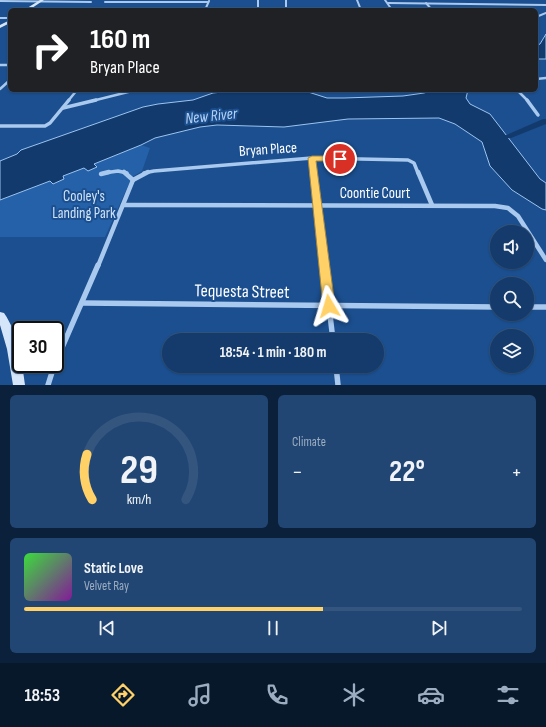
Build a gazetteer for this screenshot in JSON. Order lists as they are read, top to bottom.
{
  "streets": {
    "street": ["Bryan Place", "Coontie Court", "Tequesta Street"]
  },
  "crossings": [
    ["Bryan Place", "Coontie Court"]
  ],
  "water": ["New River"],
  "parks": ["Cooley's Landing Park"],
  "page": {
    "turn": ["160 m", "Bryan Place"],
    "limit": "30",
    "trip": "18:54 · 1 min · 180 m",
    "tile": "Climate",
    "heat": ["−", "22°", "+"],
    "song": ["Static Love", "Velvet Ray"],
    "tabs": "18:53",
    "gauge": ["29", "km/h"]
  }
}
